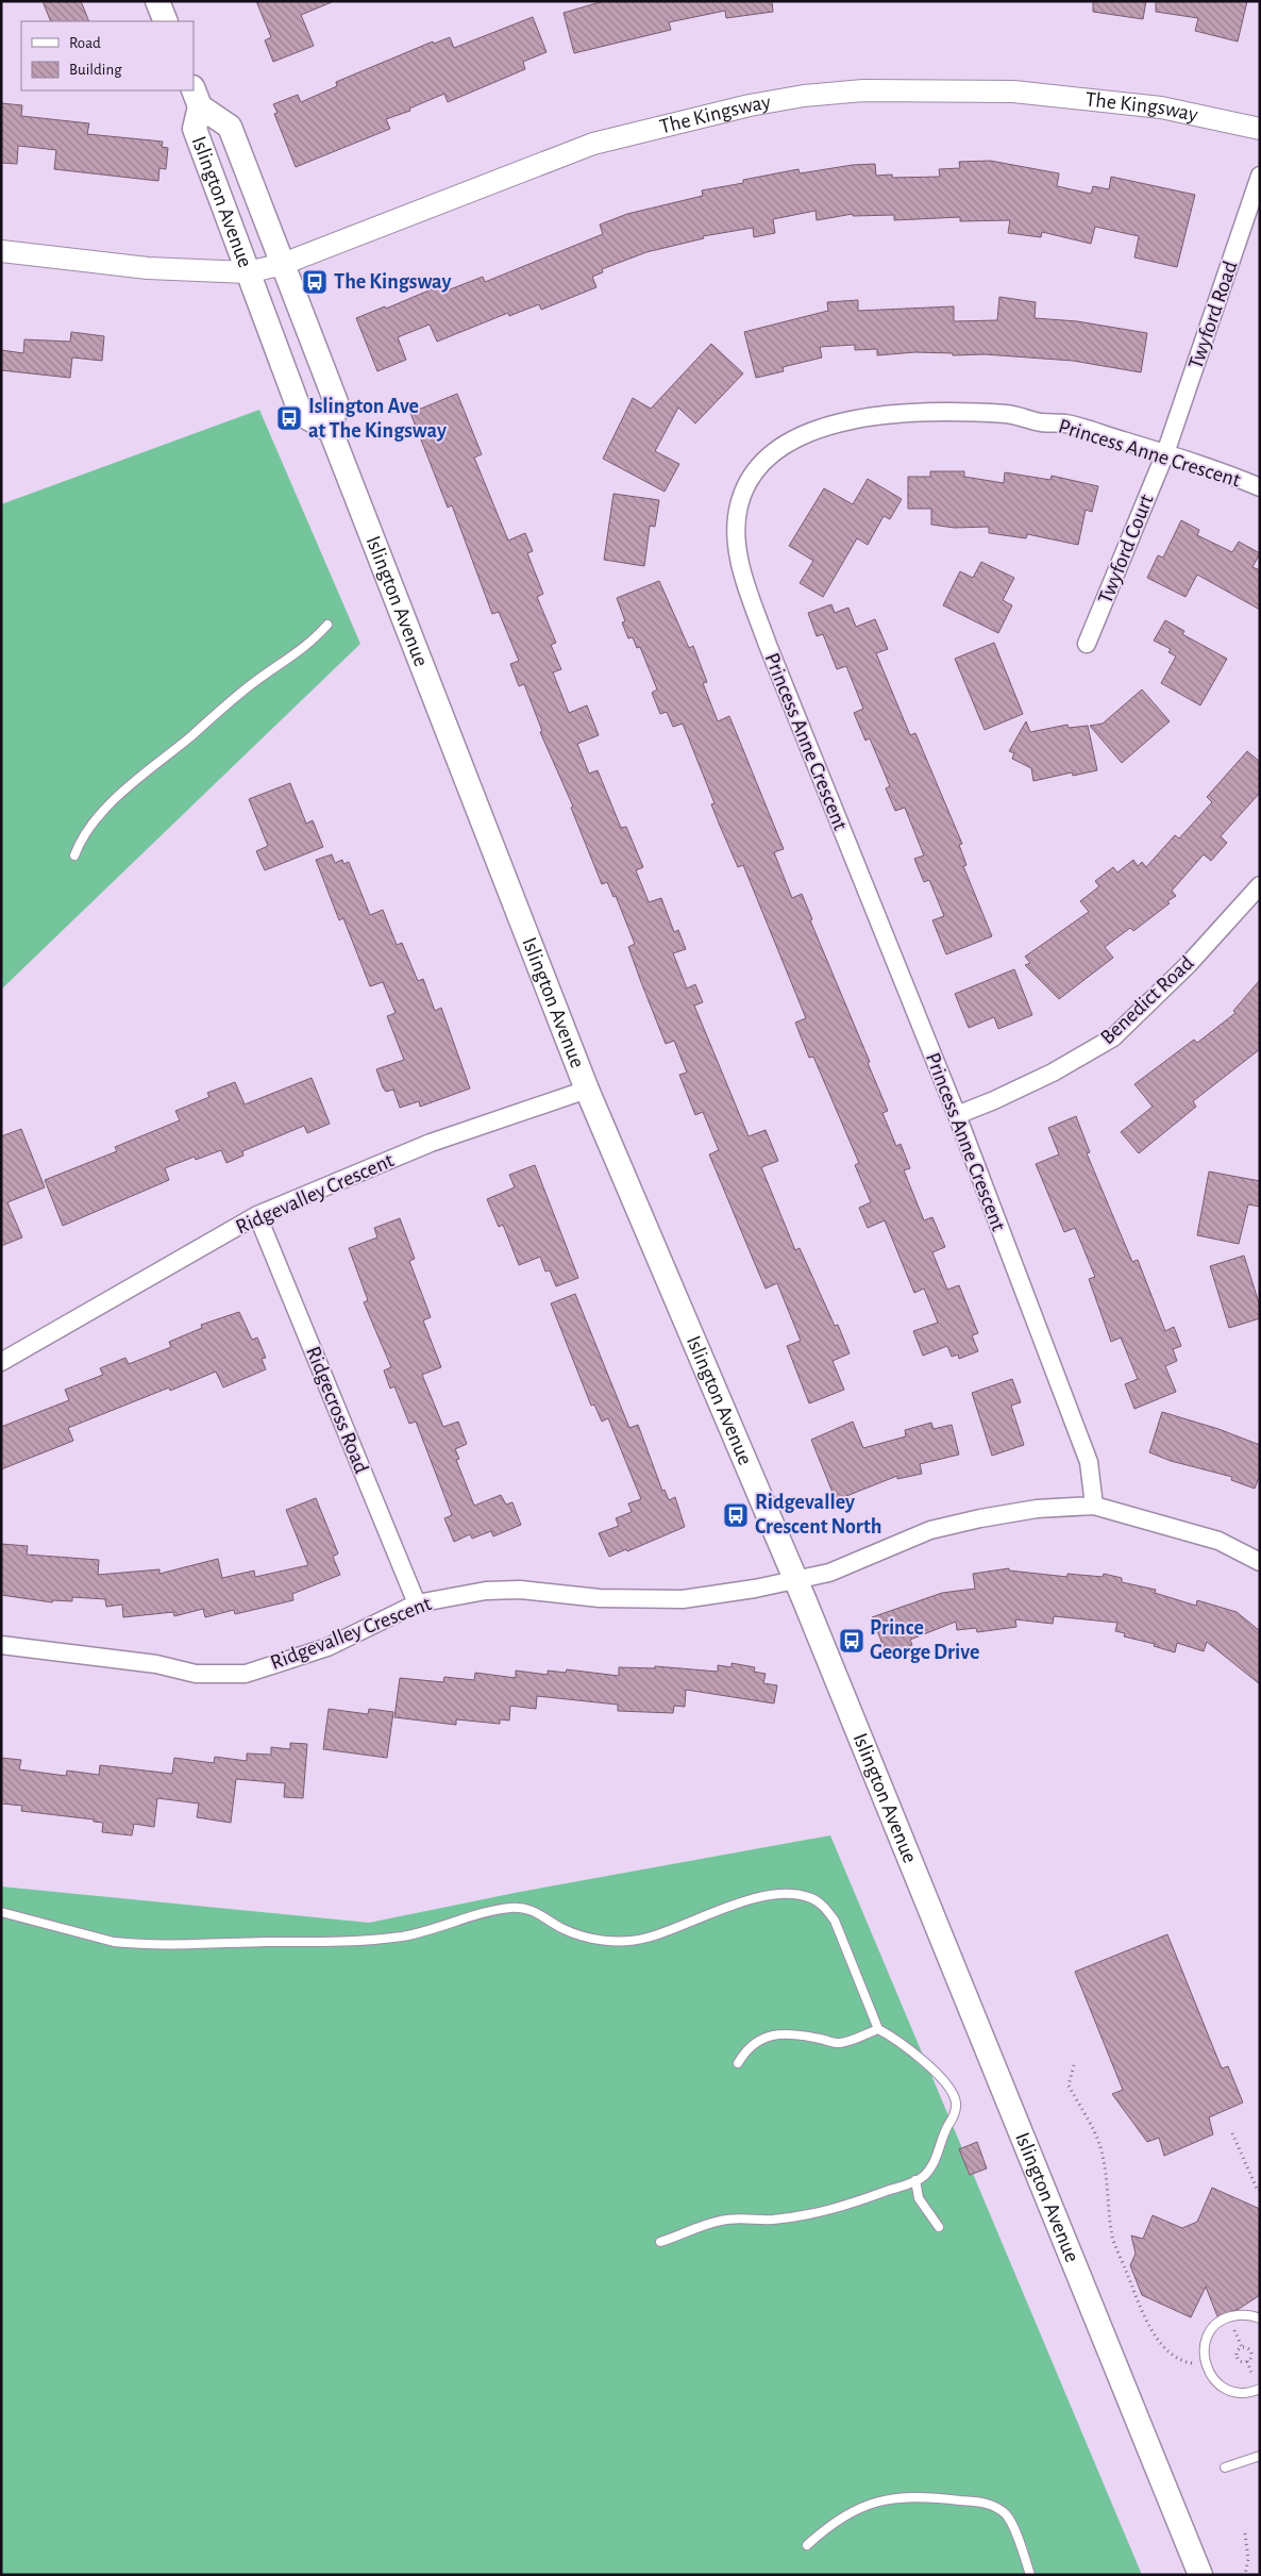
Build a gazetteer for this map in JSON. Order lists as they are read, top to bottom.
{
  "streets": {
    "main road": ["Islington Avenue"],
    "street": [
      "The Kingsway",
      "Twyford Road",
      "Princess Anne Crescent",
      "Twyford Court",
      "Benedict Road",
      "Ridgevalley Crescent",
      "Ridgecross Road"
    ]
  },
  "crossings": [
    ["The Kingsway", "Islington Avenue"],
    ["Islington Avenue", "Ridgevalley Crescent"],
    ["Twyford Road", "Princess Anne Crescent"],
    ["Twyford Road", "Twyford Court"],
    ["Princess Anne Crescent", "Twyford Court"],
    ["Princess Anne Crescent", "Benedict Road"],
    ["Ridgevalley Crescent", "Ridgecross Road"]
  ],
  "places": {
    "bus stop": [
      "The Kingsway",
      "Islington Ave at The Kingsway",
      "Ridgevalley Crescent North",
      "Prince George Drive"
    ]
  },
  "legend": ["Road", "Building"]
}
